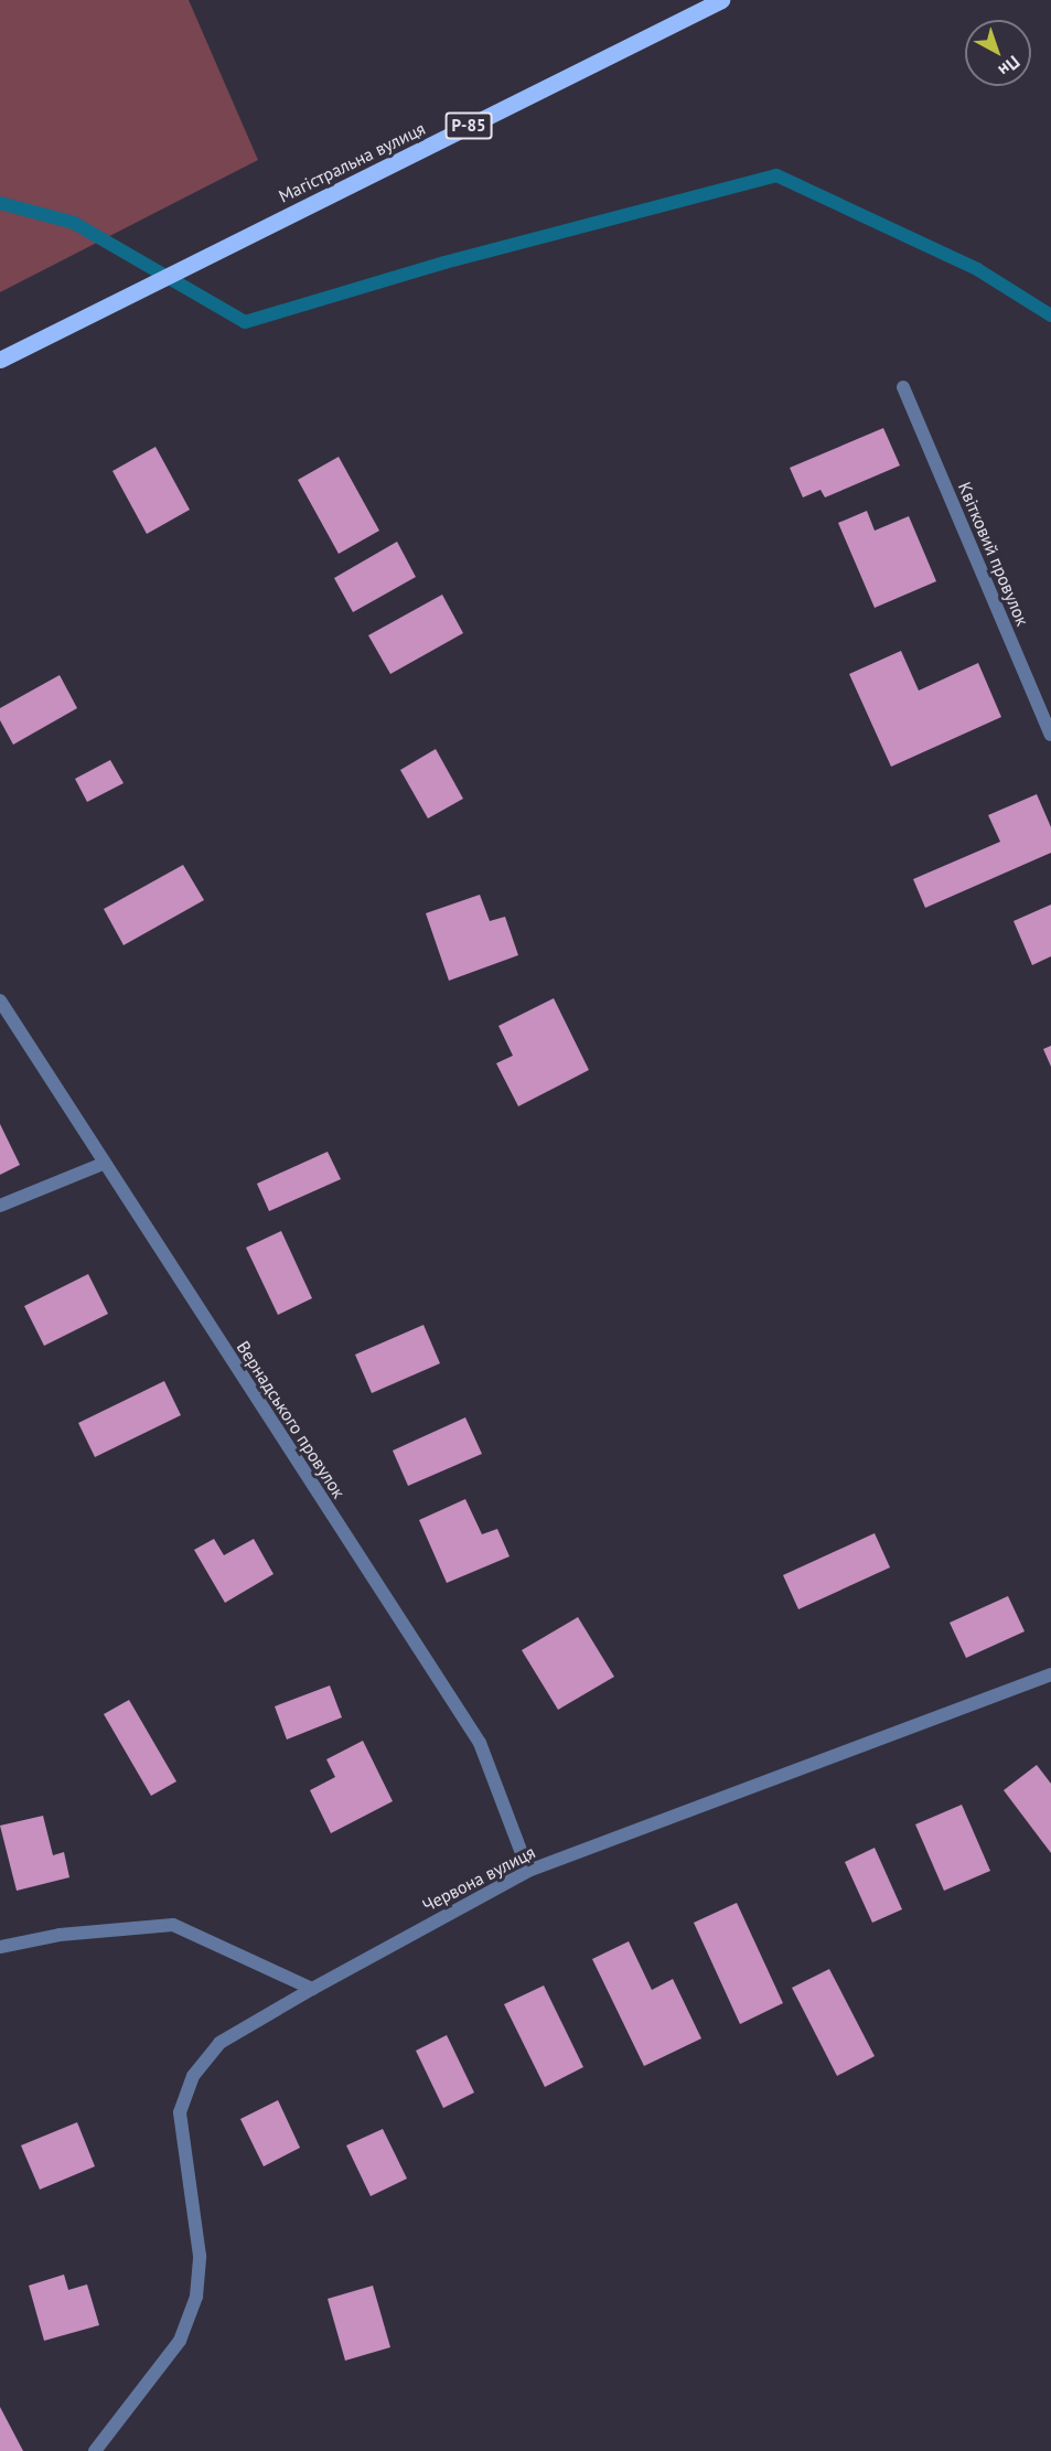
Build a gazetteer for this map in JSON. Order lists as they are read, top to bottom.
{
  "streets": {
    "main road": ["Р-85", "Магістральна вулиця"],
    "street": ["Квітковий провулок", "Вернадського провулок", "Червона вулиця"]
  },
  "crossings": [
    ["Вернадського провулок", "Червона вулиця"]
  ],
  "north": "bottom right"
}
